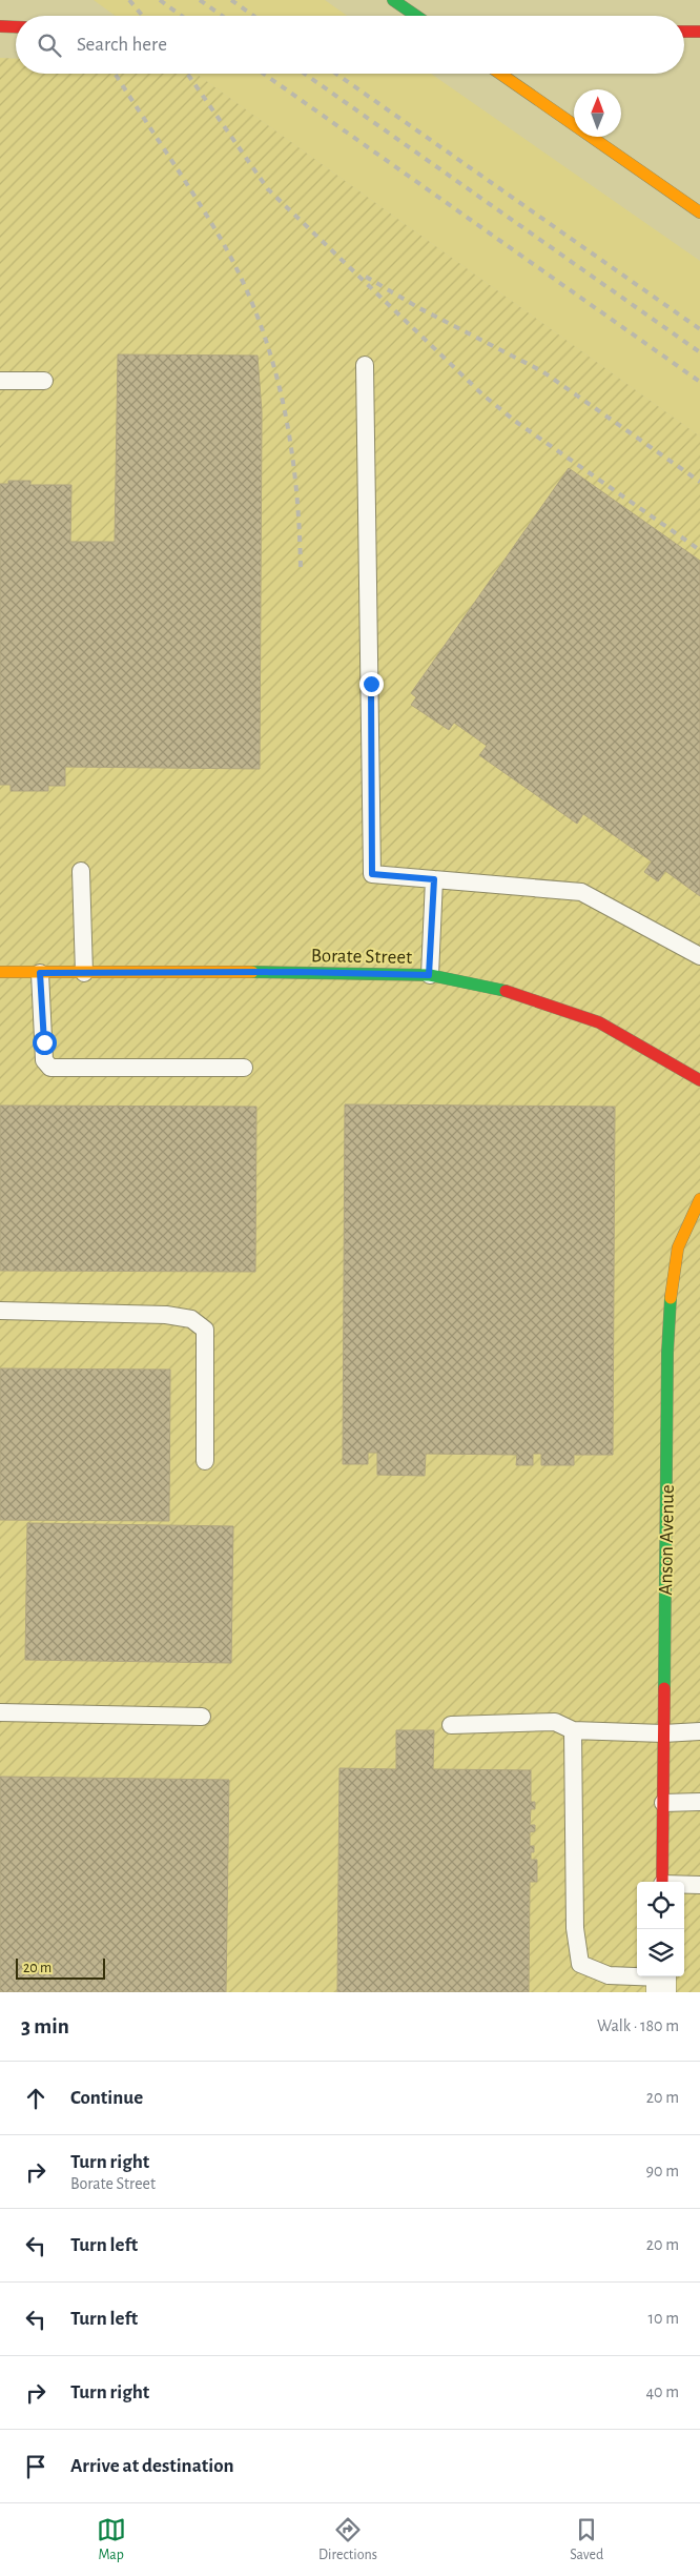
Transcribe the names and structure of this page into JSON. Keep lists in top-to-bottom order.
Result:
{
  "streets": {
    "street": ["Borate Street", "Anson Avenue"]
  },
  "scale_bar": "20 m",
  "north": "top",
  "page": {
    "search": "Search here",
    "scale": "20 m",
    "heading": ["3 min", "Walk · 180 m"],
    "list": [
      ["Continue", "20 m"],
      ["Turn right", "Borate Street", "90 m"],
      ["Turn left", "20 m"],
      ["Turn left", "10 m"],
      ["Turn right", "40 m"],
      "Arrive at destination"
    ],
    "nav": ["Map", "Directions", "Saved"]
  }
}
